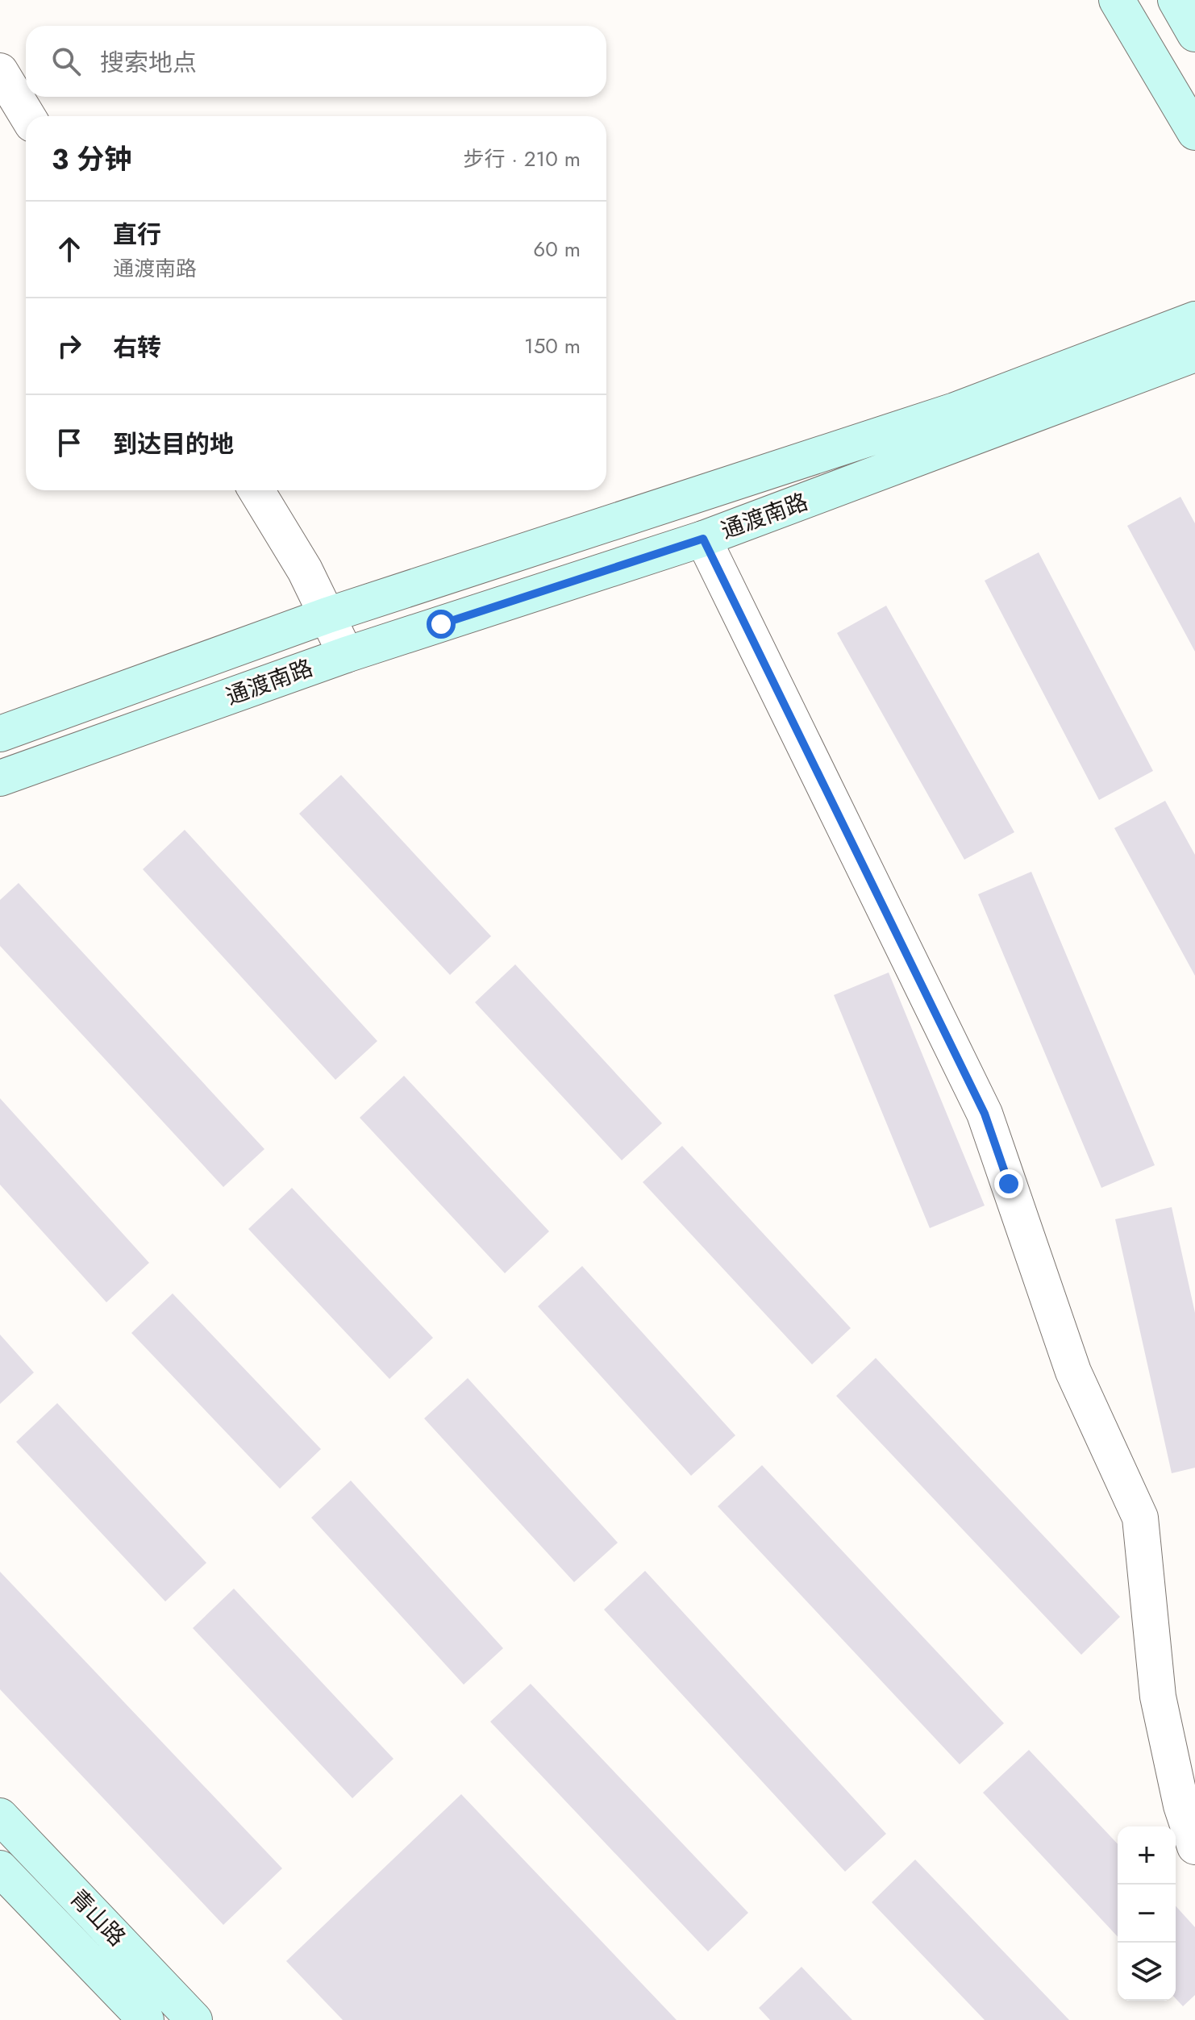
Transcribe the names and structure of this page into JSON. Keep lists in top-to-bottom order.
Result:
{
  "streets": {
    "main road": ["通渡南路", "青山路"]
  },
  "page": {
    "search": "搜索地点",
    "heading": ["3 分钟", "步行 · 210 m"],
    "list": [
      ["直行", "通渡南路", "60 m"],
      ["右转", "150 m"],
      "到达目的地"
    ],
    "map_buttons": ["+", "−"]
  }
}
